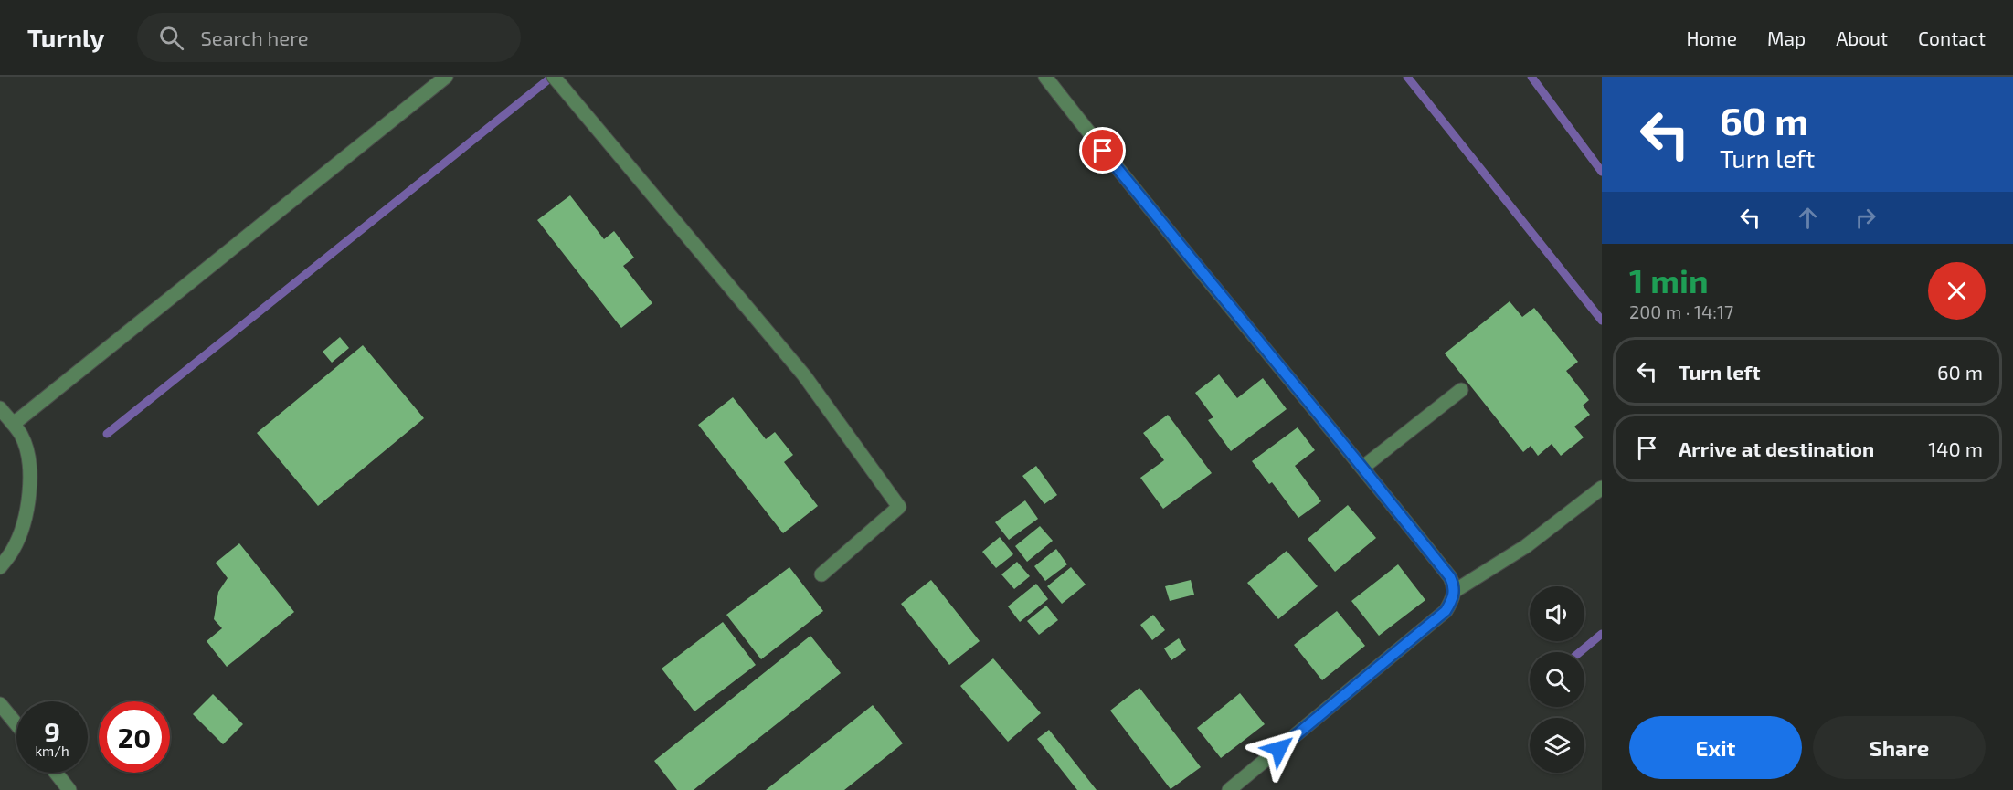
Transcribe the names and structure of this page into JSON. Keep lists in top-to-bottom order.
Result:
{
  "page": {
    "header": "Turnly",
    "search": "Search here",
    "nav": [
      "Home",
      "Map",
      "About",
      "Contact"
    ],
    "turn": ["60 m", "Turn left"],
    "heading": ["1 min", "200 m · 14:17"],
    "list": [
      {
        "name": "Turn left",
        "value": "60 m"
      },
      {
        "name": "Arrive at destination",
        "value": "140 m"
      }
    ],
    "speed": "9 km/h",
    "limit": "20",
    "buttons": ["Exit", "Share"]
  }
}
